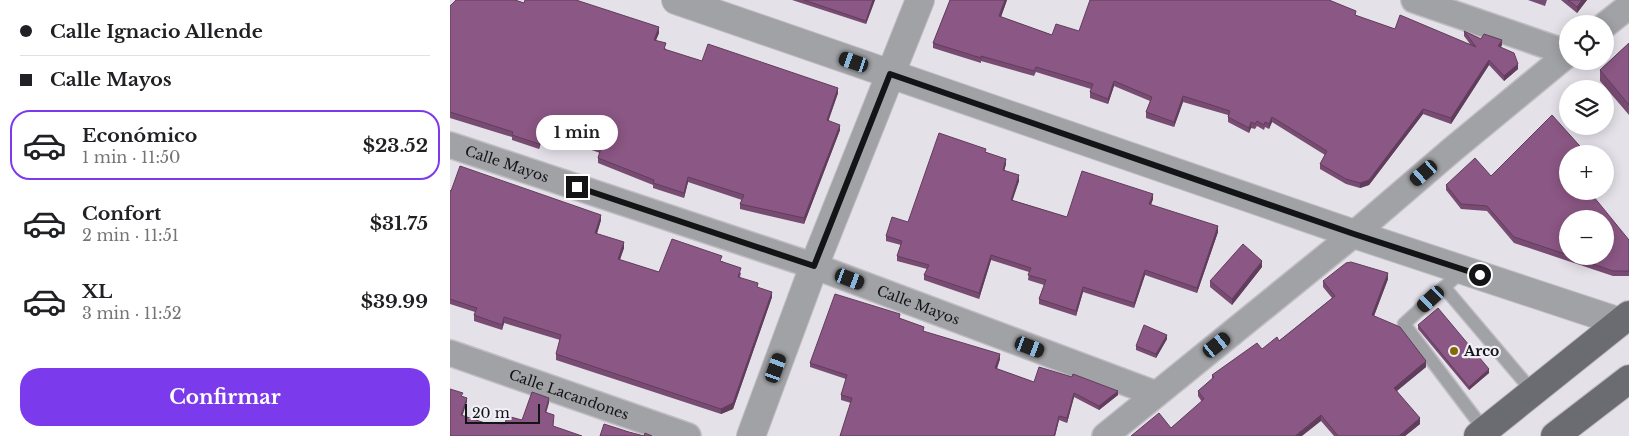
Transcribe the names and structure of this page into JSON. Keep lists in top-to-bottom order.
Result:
{
  "streets": {
    "street": ["Calle Mayos", "Calle Lacandones"]
  },
  "places": ["Arco"],
  "scale_bar": "20 m",
  "page": {
    "banner": ["Calle Ignacio Allende", "Calle Mayos"],
    "map_buttons": ["+", "−"],
    "list": [
      {
        "name": "Económico",
        "note": "1 min · 11:50",
        "value": "$23.52"
      },
      {
        "name": "Confort",
        "note": "2 min · 11:51",
        "value": "$31.75"
      },
      {
        "name": "XL",
        "note": "3 min · 11:52",
        "value": "$39.99"
      }
    ],
    "bubble": "1 min",
    "buttons": "Confirmar",
    "scale": "20 m"
  }
}
